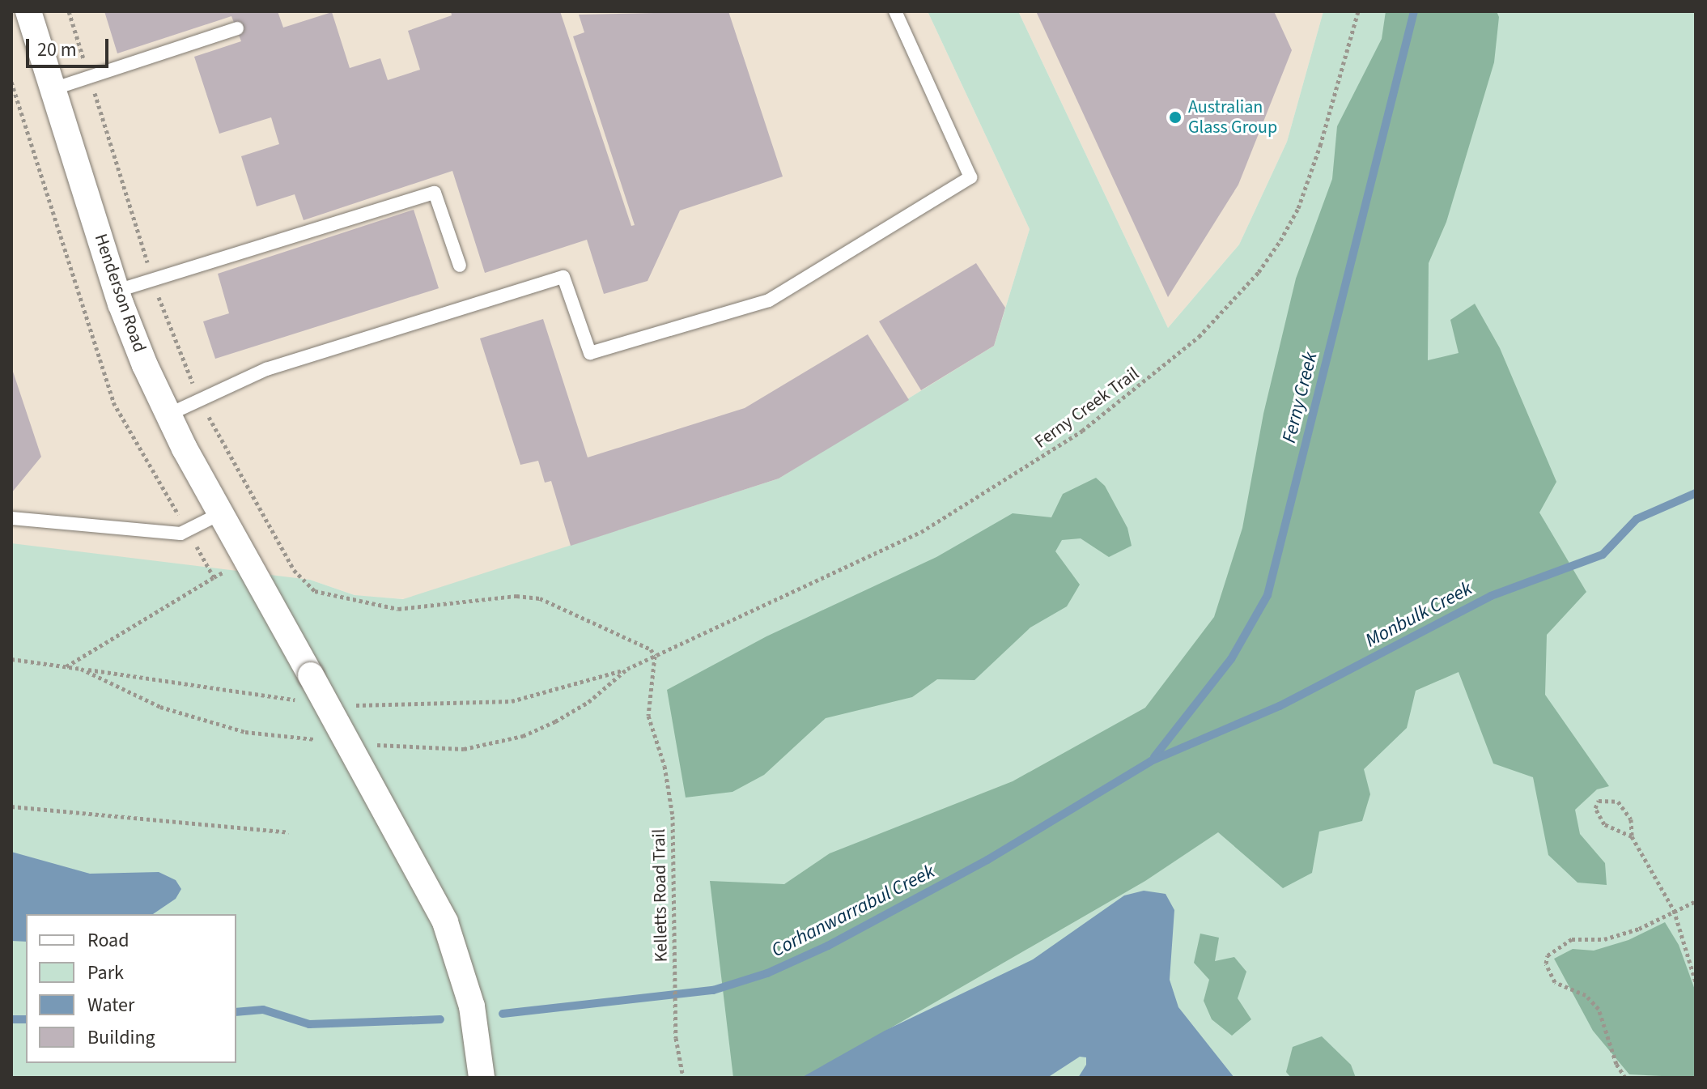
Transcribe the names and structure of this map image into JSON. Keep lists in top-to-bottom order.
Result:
{
  "streets": {
    "street": ["Henderson Road"],
    "path": ["Ferny Creek Trail", "Kelletts Road Trail"]
  },
  "crossings": [
    ["Ferny Creek Trail", "Kelletts Road Trail"]
  ],
  "water": ["Ferny Creek", "Monbulk Creek", "Corhanwarrabul Creek"],
  "places": ["Australian Glass Group"],
  "legend": [
    "Road",
    "Park",
    "Water",
    "Building"
  ],
  "scale_bar": "20 m"
}
